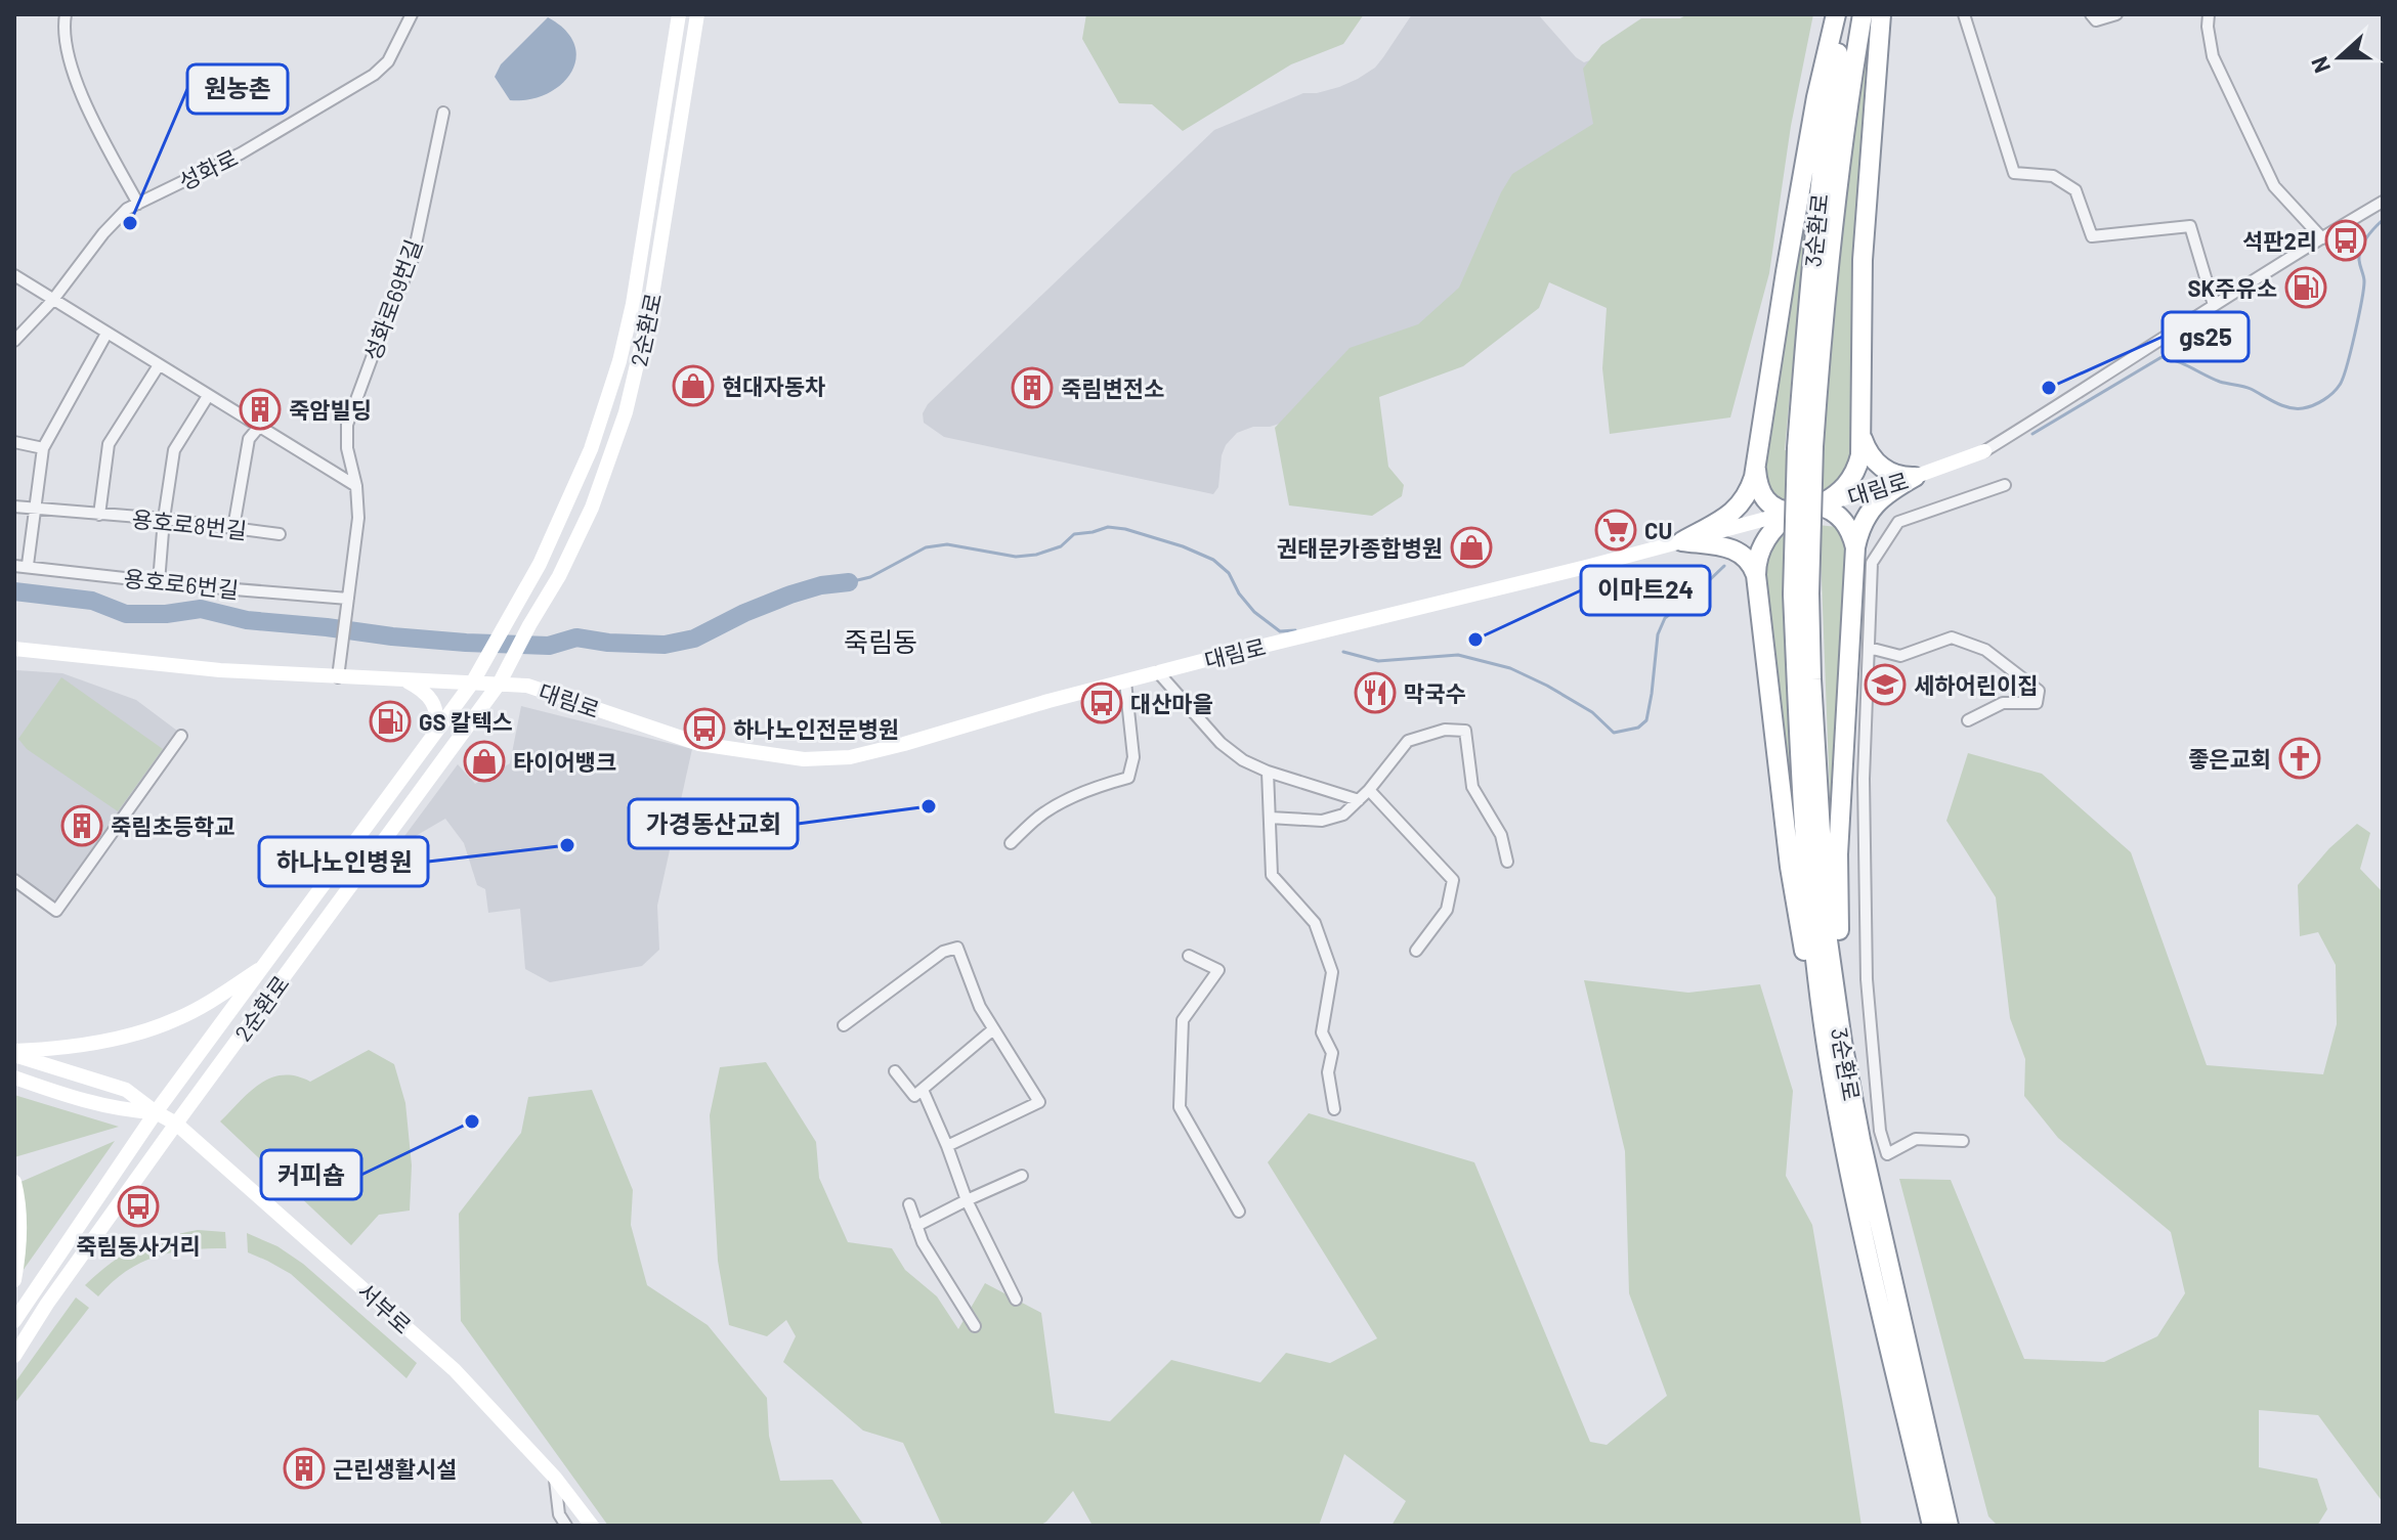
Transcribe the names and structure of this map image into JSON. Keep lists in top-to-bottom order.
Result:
{
  "streets": {
    "highway": ["3순환로"],
    "street": [
      "성화로",
      "성화로69번길",
      "2순환로",
      "대림로",
      "용호로8번길",
      "용호로6번길",
      "서부로"
    ]
  },
  "crossings": [
    ["성화로69번길", "대림로"],
    ["성화로69번길", "용호로6번길"],
    ["2순환로", "대림로"],
    ["2순환로", "서부로"]
  ],
  "districts": ["죽림동"],
  "places": {
    "other": [
      "원농촌",
      "gs25",
      "이마트24",
      "가경동산교회",
      "하나노인병원",
      "커피숍"
    ],
    "bus stop": [
      "석판2리",
      "대산마을",
      "하나노인전문병원",
      "죽림동사거리"
    ],
    "fuel station": ["SK주유소", "GS 칼텍스"],
    "shop": ["현대자동차", "권태문카종합병원", "타이어뱅크"],
    "building": [
      "죽림변전소",
      "죽암빌딩",
      "죽림초등학교",
      "근린생활시설"
    ],
    "supermarket": ["CU"],
    "school or university": ["세하어린이집"],
    "restaurant": ["막국수"],
    "church": ["좋은교회"]
  },
  "north": "left"
}
